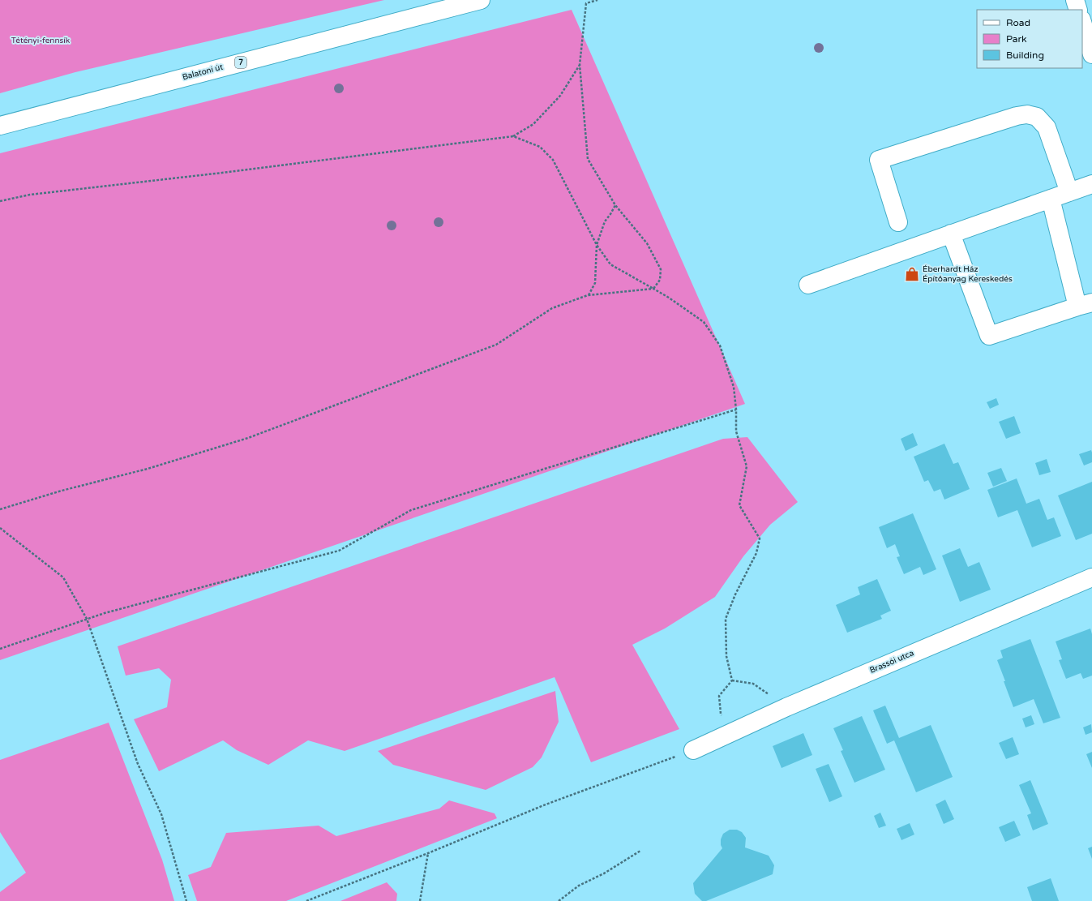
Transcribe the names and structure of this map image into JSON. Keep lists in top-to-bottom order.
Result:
{
  "streets": {
    "main road": ["7", "Balatoni út", "Brassói utca"]
  },
  "parks": ["Tétényi-fennsík"],
  "places": {
    "shop": ["Éberhardt Ház Építőanyag Kereskedés"]
  },
  "legend": ["Road", "Park", "Building"]
}
